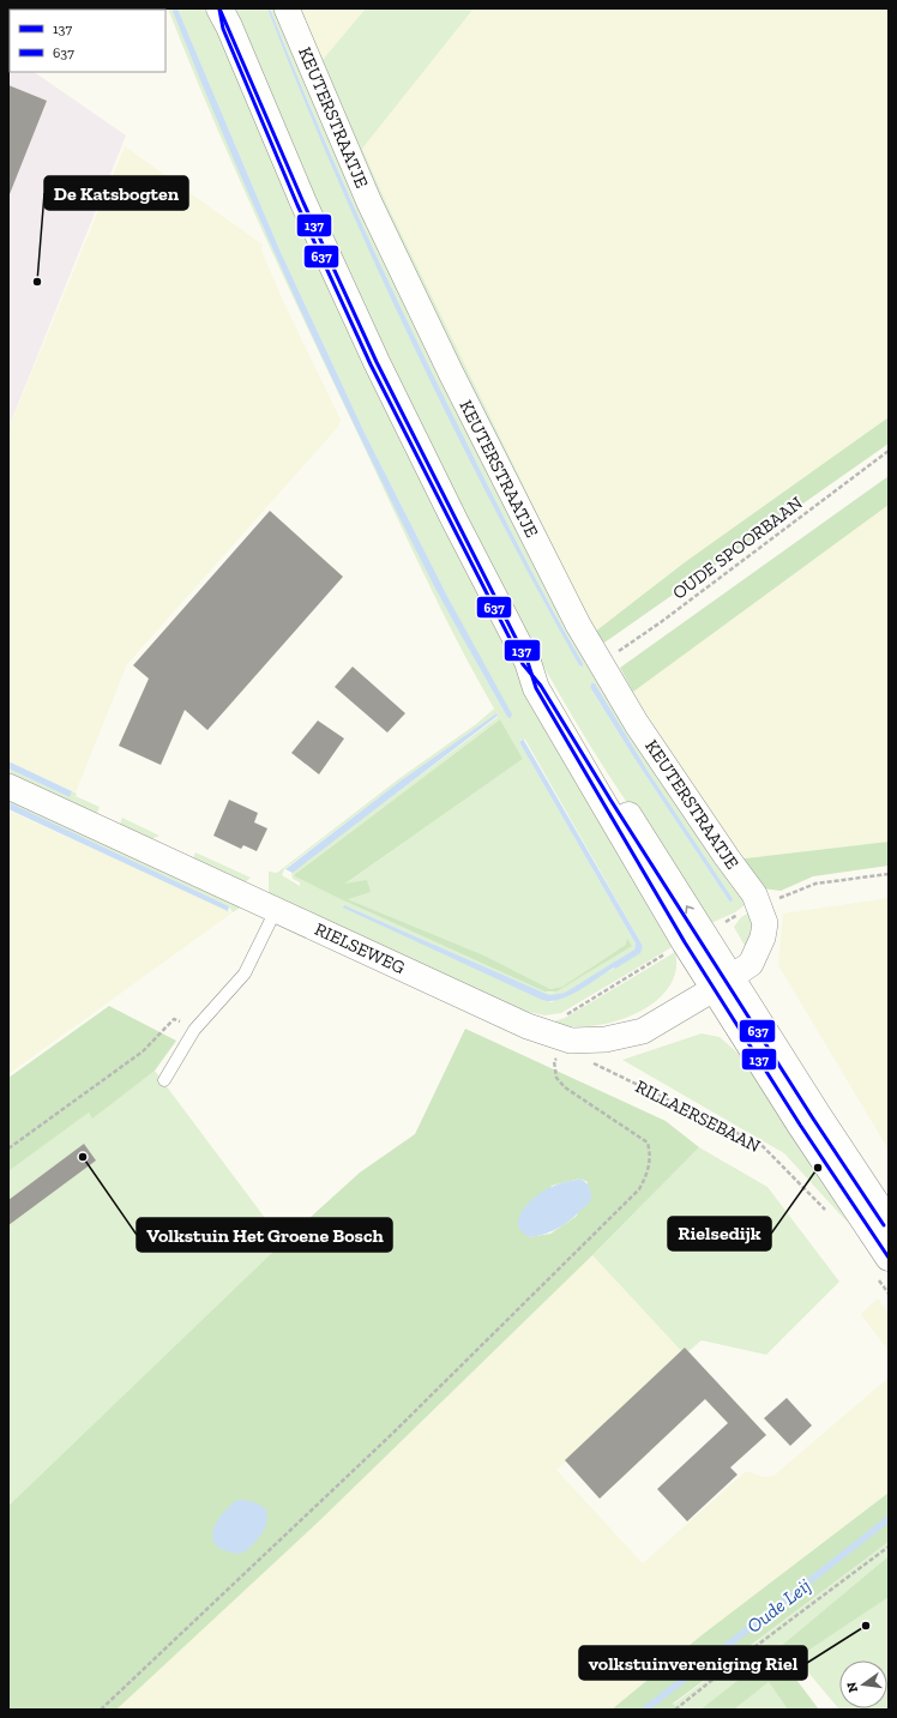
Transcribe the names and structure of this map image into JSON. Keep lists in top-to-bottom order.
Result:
{
  "streets": {
    "street": ["KEUTERSTRAATJE", "RIELSEWEG"],
    "path": ["OUDE SPOORBAAN", "RILLAERSEBAAN"]
  },
  "crossings": [
    ["KEUTERSTRAATJE", "OUDE SPOORBAAN"],
    ["KEUTERSTRAATJE", "RIELSEWEG"],
    ["RIELSEWEG", "RILLAERSEBAAN"]
  ],
  "water": ["Oude Leij"],
  "places": [
    "De Katsbogten",
    "Volkstuin Het Groene Bosch",
    "Rielsedijk",
    "volkstuinvereniging Riel"
  ],
  "lines": ["transit line 137", "transit line 637"],
  "legend": ["137", "637"],
  "north": "left"
}
